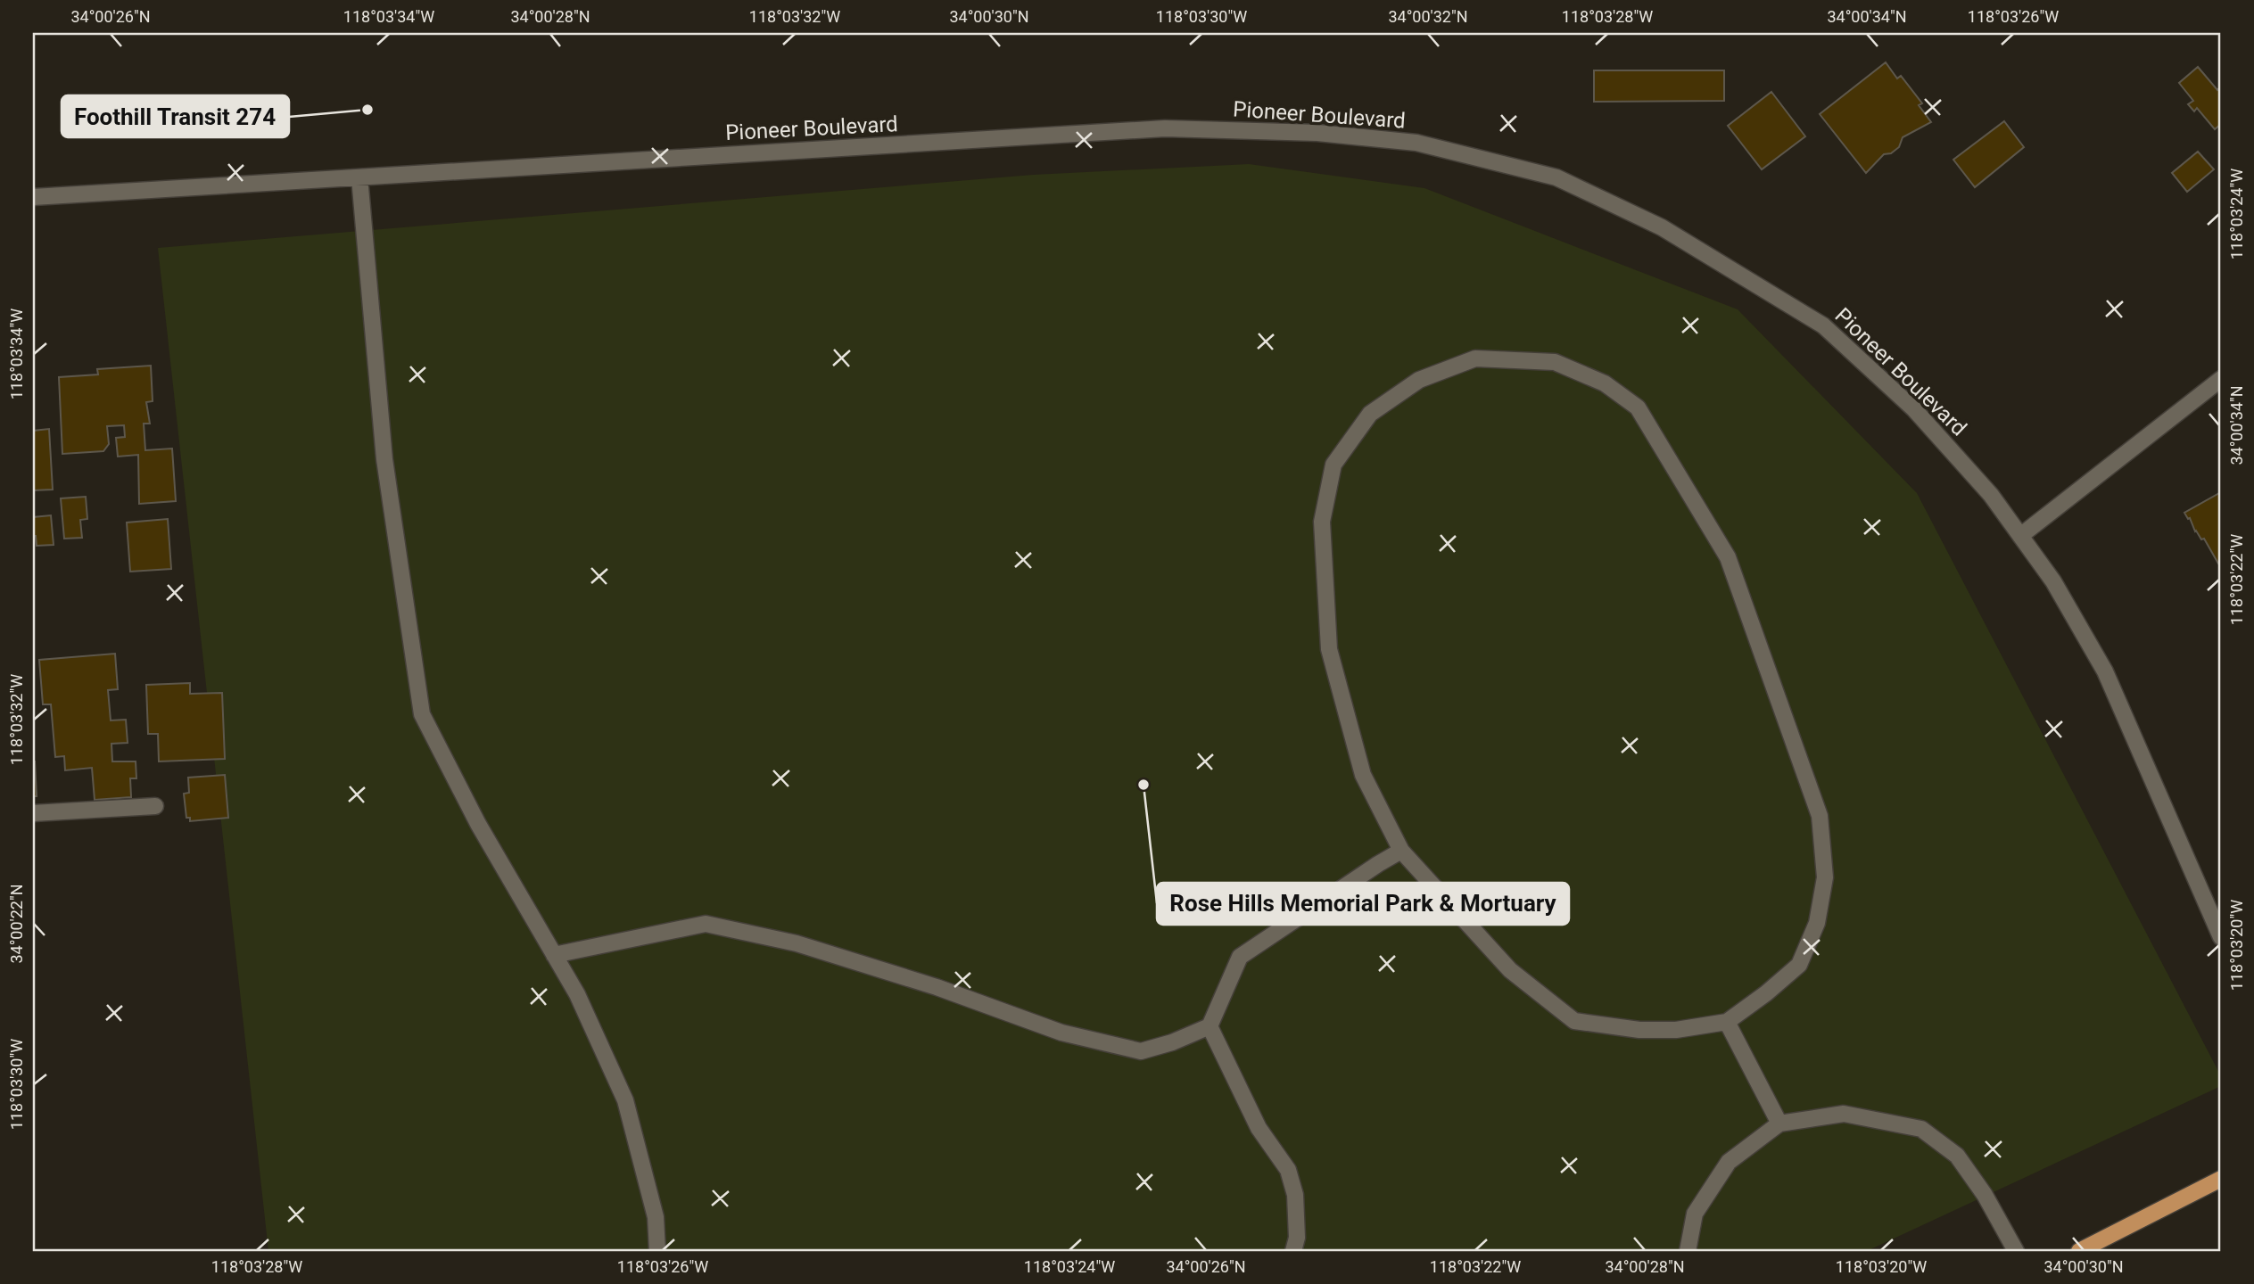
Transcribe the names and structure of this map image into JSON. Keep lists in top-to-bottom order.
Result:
{
  "streets": {
    "street": ["Pioneer Boulevard"]
  },
  "places": ["Foothill Transit 274", "Rose Hills Memorial Park & Mortuary"],
  "coordinates": [
    "34°00'26\"N",
    "118°03'34\"W",
    "34°00'28\"N",
    "118°03'32\"W",
    "34°00'30\"N",
    "118°03'30\"W",
    "34°00'32\"N",
    "118°03'28\"W",
    "34°00'34\"N",
    "118°03'26\"W",
    "118°03'24\"W",
    "118°03'22\"W",
    "34°00'22\"N",
    "118°03'20\"W"
  ]
}
